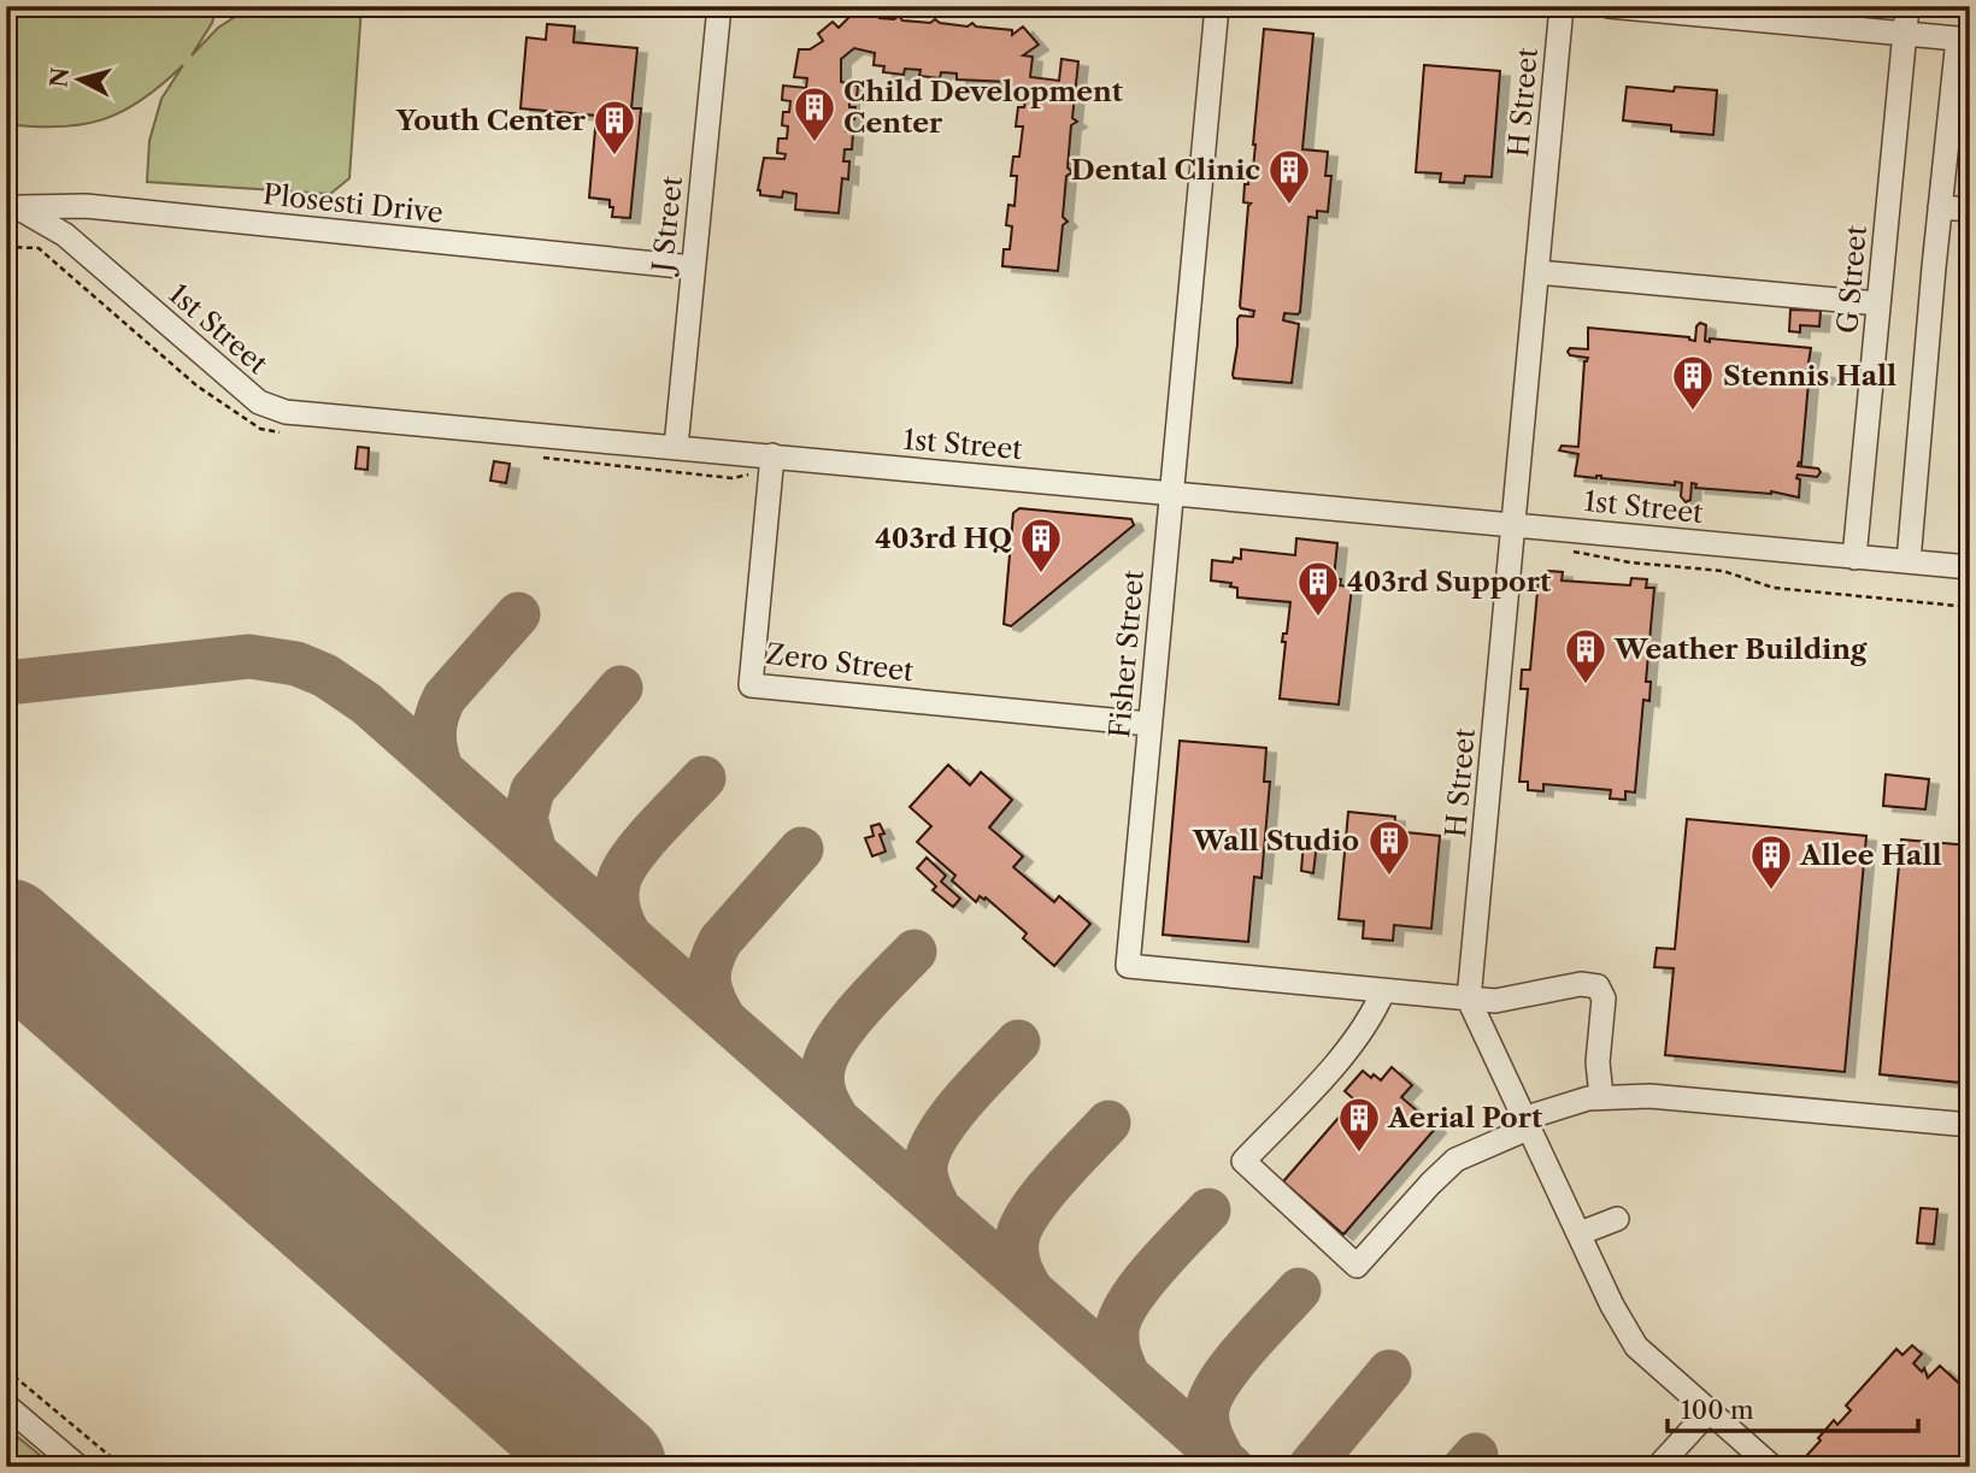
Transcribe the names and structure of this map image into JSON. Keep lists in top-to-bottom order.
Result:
{
  "streets": {
    "street": [
      "H Street",
      "Plosesti Drive",
      "J Street",
      "G Street",
      "1st Street",
      "Fisher Street",
      "Zero Street"
    ]
  },
  "crossings": [
    ["H Street", "1st Street"],
    ["H Street", "Fisher Street"],
    ["Plosesti Drive", "J Street"],
    ["Plosesti Drive", "1st Street"],
    ["J Street", "1st Street"],
    ["G Street", "1st Street"],
    ["1st Street", "Fisher Street"],
    ["1st Street", "Zero Street"],
    ["Fisher Street", "Zero Street"]
  ],
  "places": {
    "building": [
      "Child Development Center",
      "Youth Center",
      "Dental Clinic",
      "Stennis Hall",
      "403rd HQ",
      "403rd Support",
      "Weather Building",
      "Wall Studio",
      "Allee Hall",
      "Aerial Port"
    ]
  },
  "scale_bar": "100 m",
  "north": "left"
}
